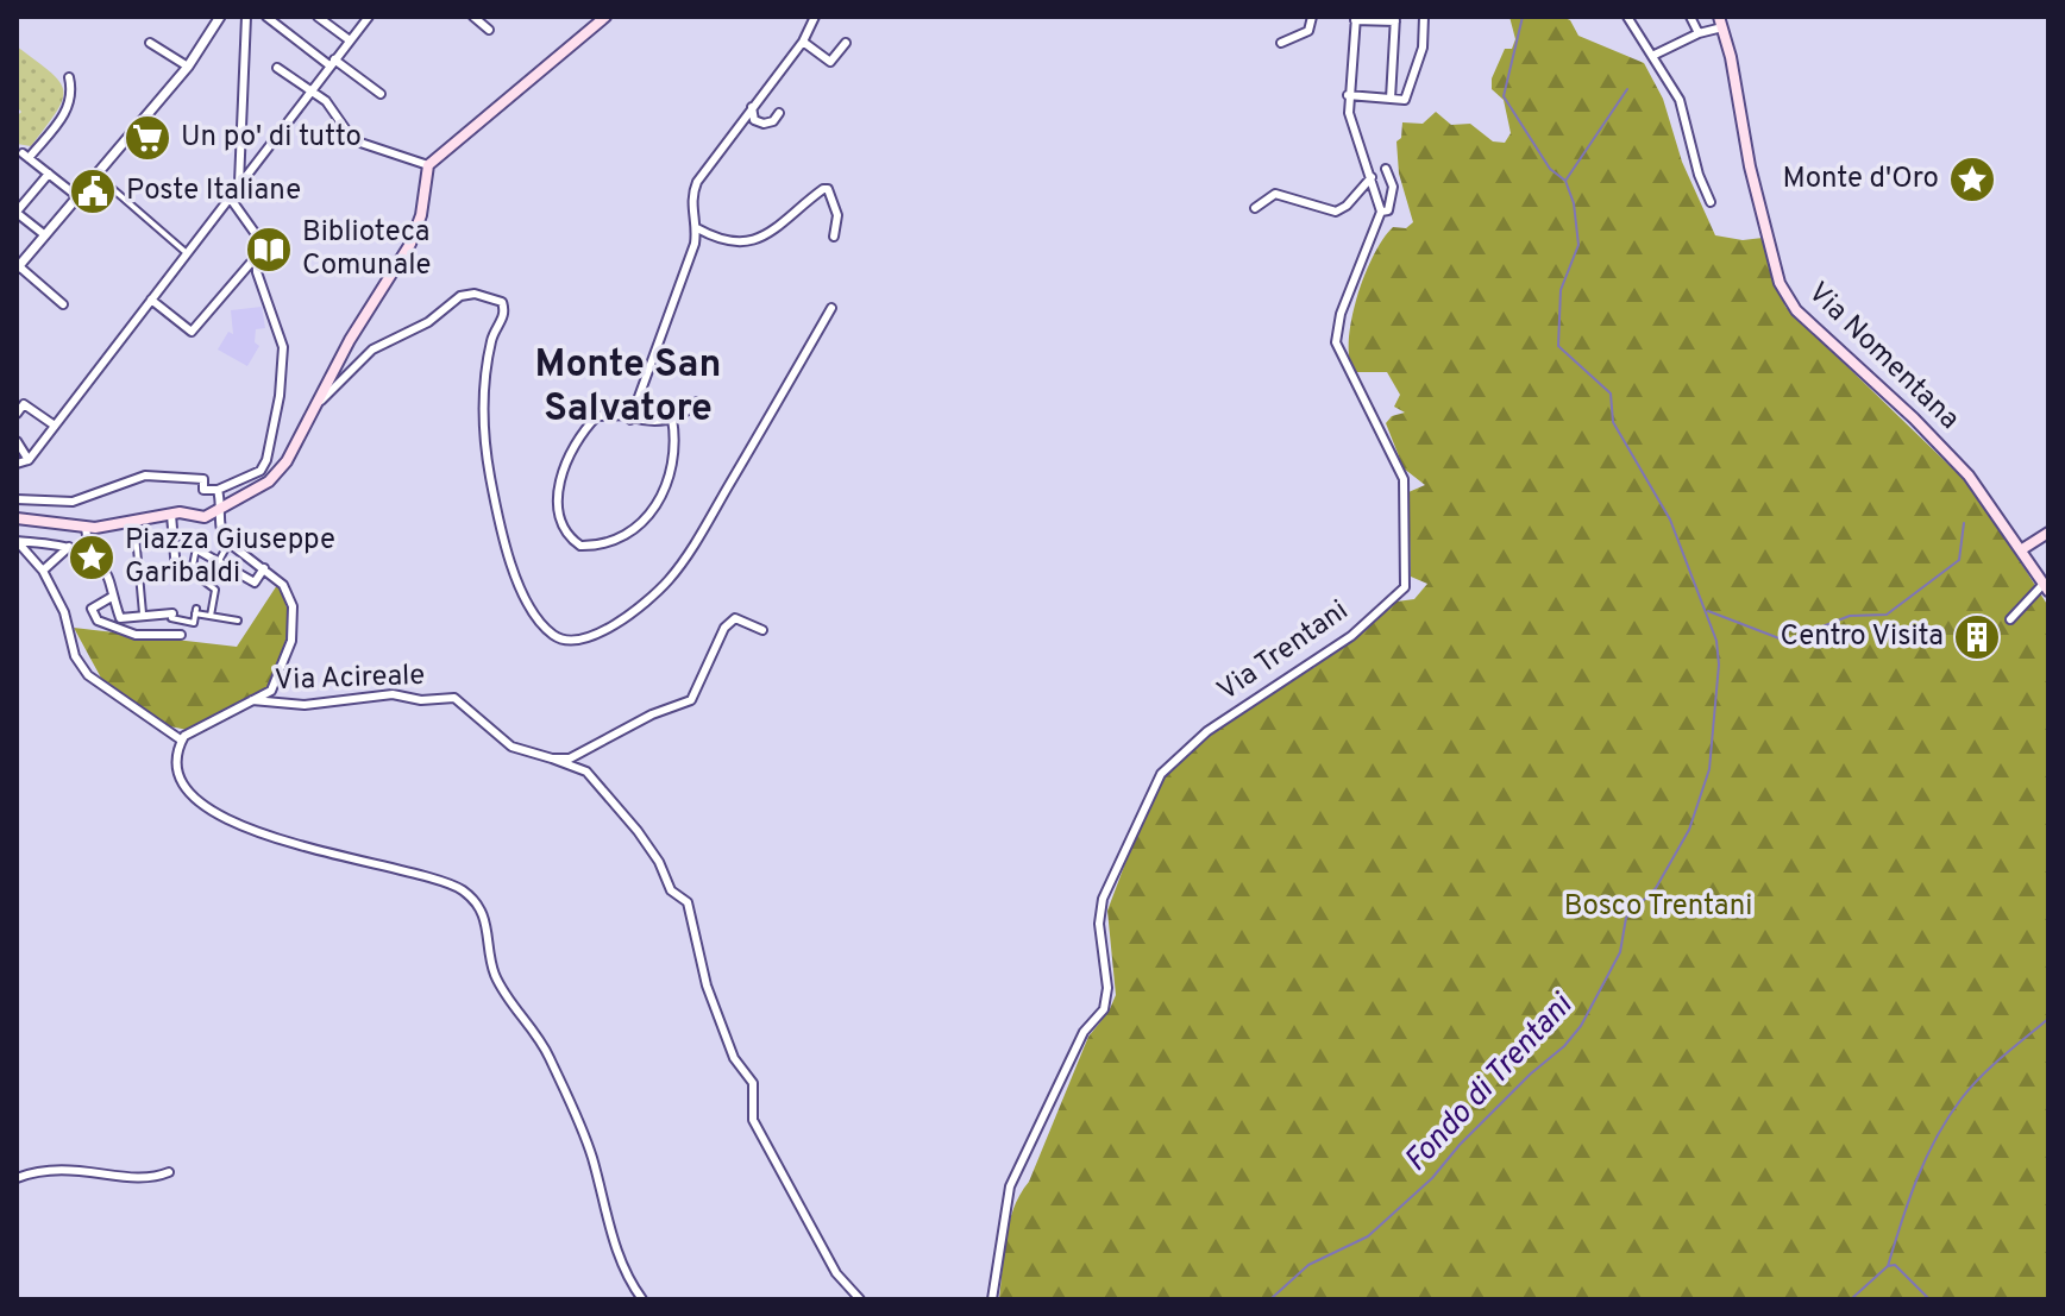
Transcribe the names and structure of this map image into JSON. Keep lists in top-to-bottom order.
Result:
{
  "streets": {
    "main road": ["Via Nomentana"],
    "street": ["Via Trentani", "Via Acireale"]
  },
  "districts": ["Monte San Salvatore"],
  "water": ["Fondo di Trentani"],
  "parks": ["Bosco Trentani"],
  "places": {
    "supermarket": ["Un po' di tutto"],
    "place": ["Monte d'Oro", "Piazza Giuseppe Garibaldi"],
    "public building": ["Poste Italiane"],
    "library": ["Biblioteca Comunale"],
    "building": ["Centro Visita"]
  }
}
